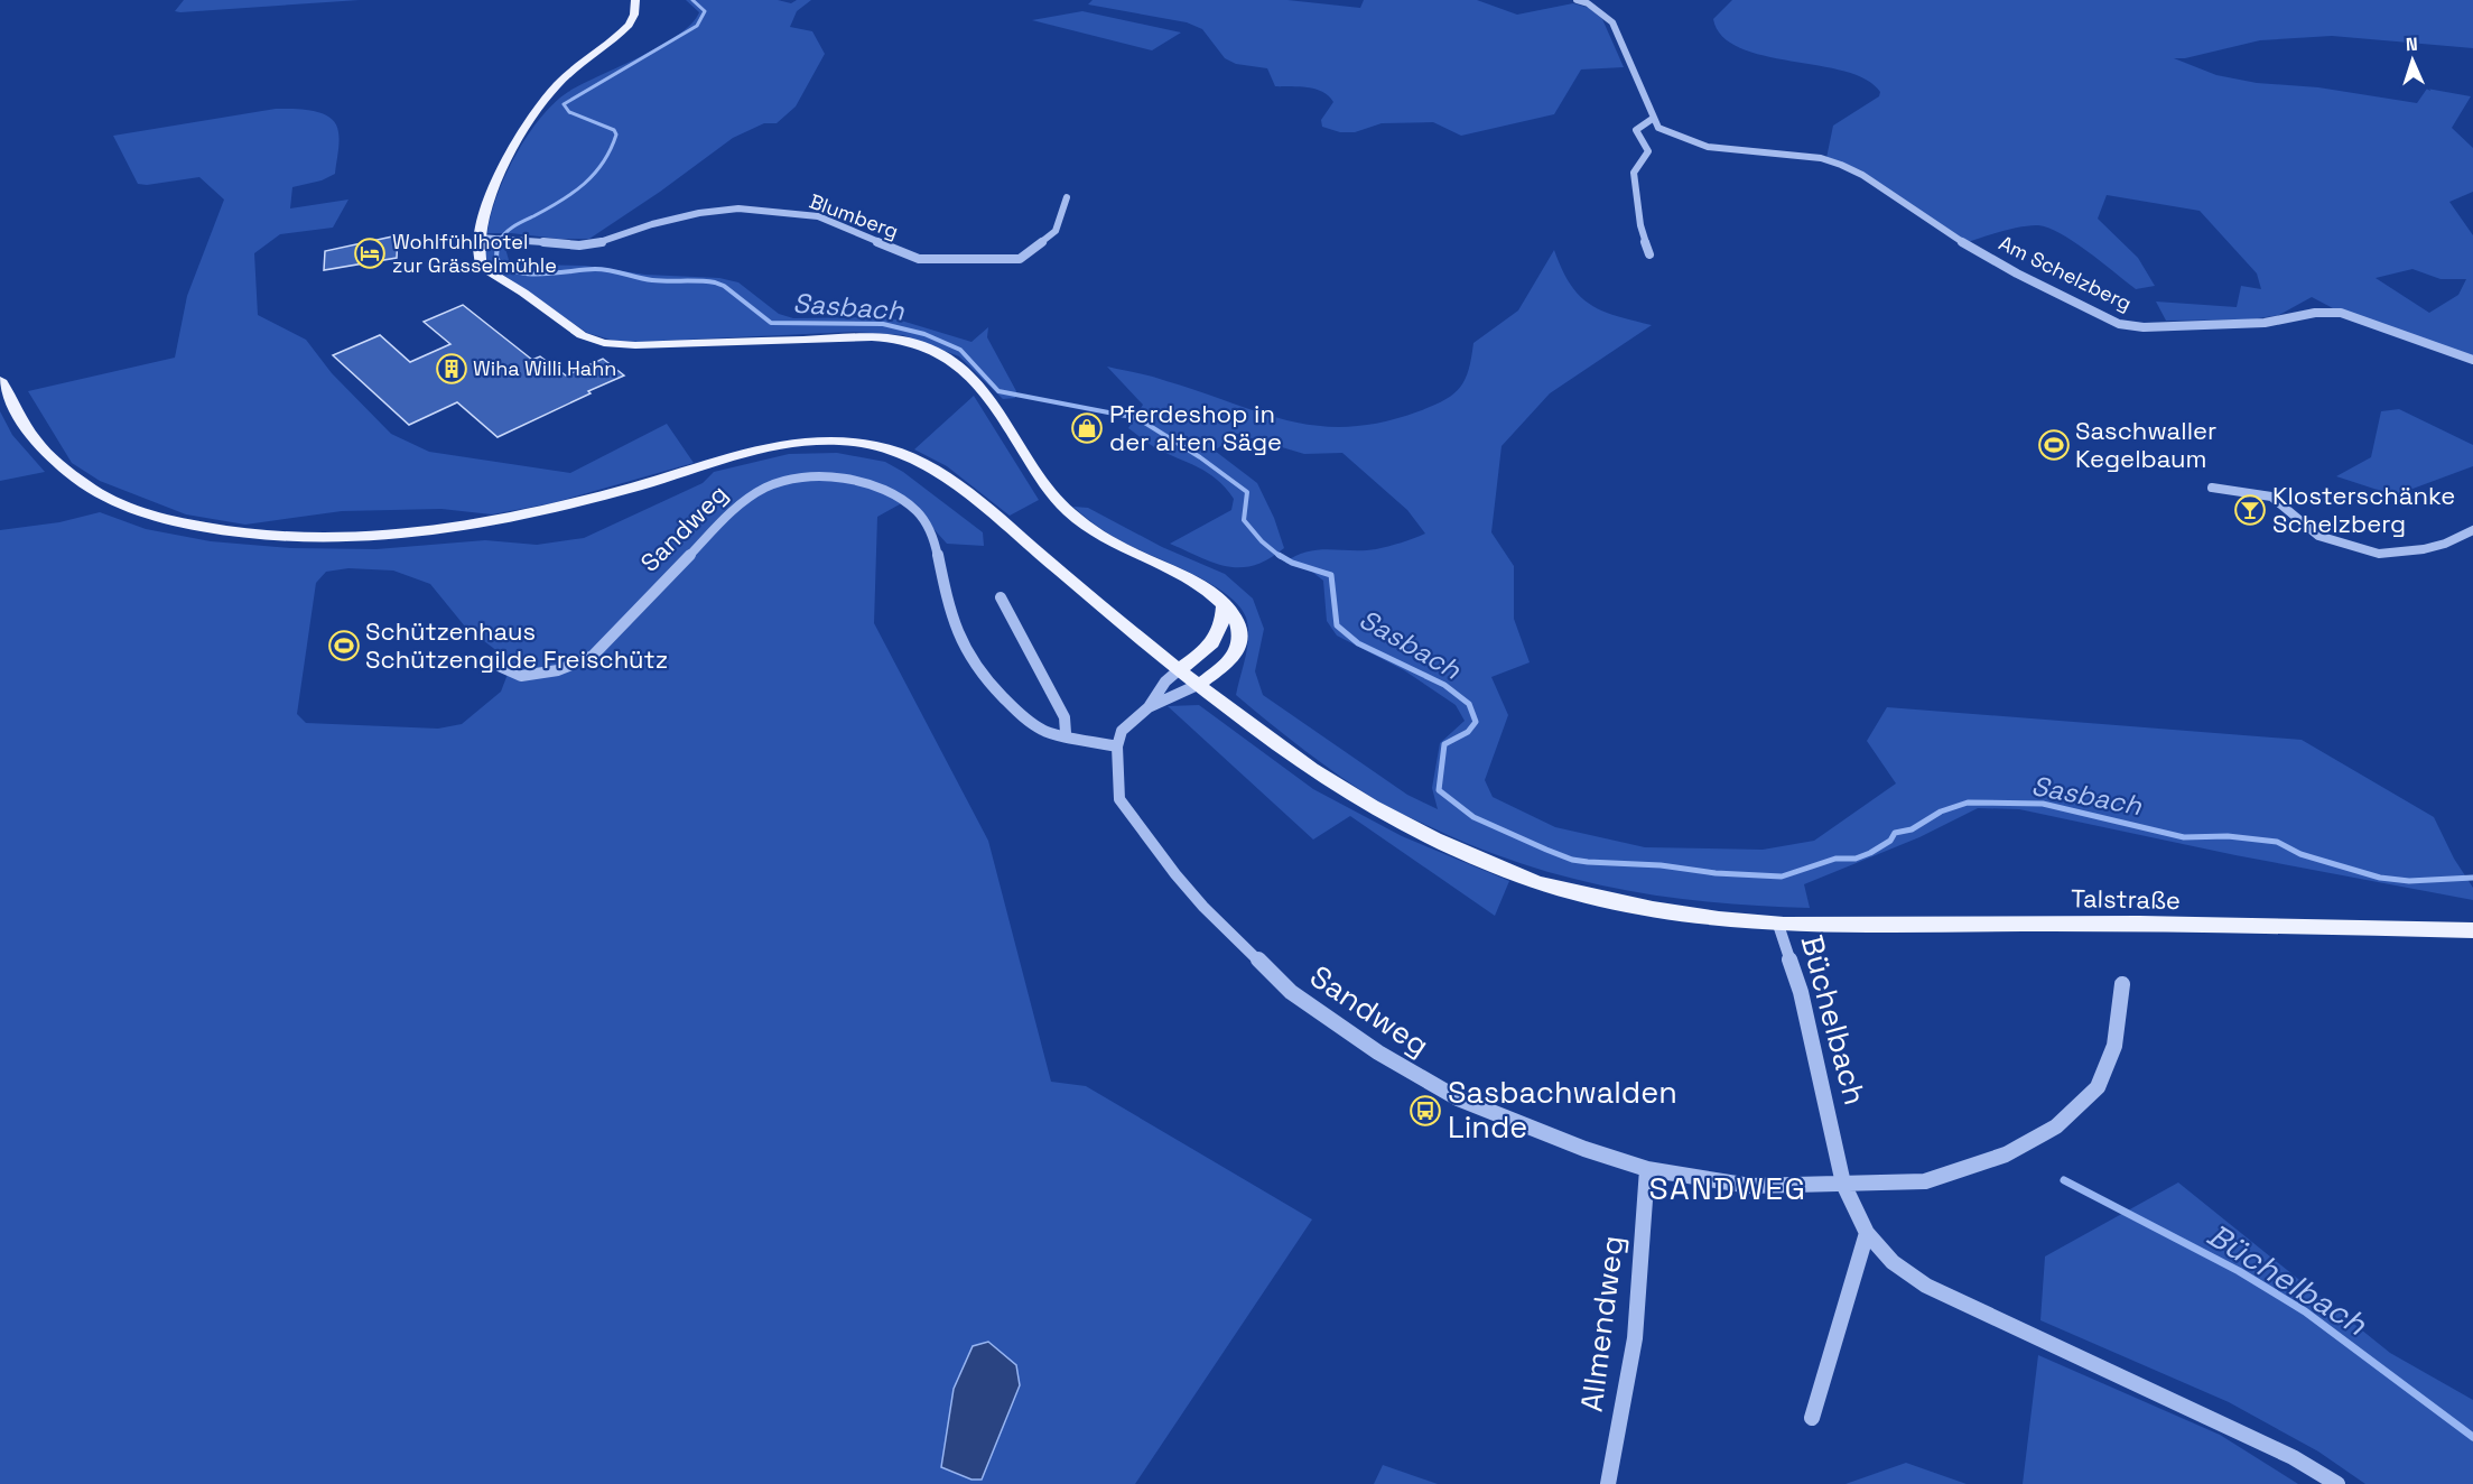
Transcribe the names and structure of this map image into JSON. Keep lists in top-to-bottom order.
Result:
{
  "streets": {
    "main road": ["Talstraße"],
    "street": [
      "Blumberg",
      "Am Schelzberg",
      "Sandweg",
      "Büchelbach",
      "Allmendweg"
    ]
  },
  "crossings": [
    ["Sandweg", "Büchelbach"],
    ["Sandweg", "Allmendweg"],
    ["Talstraße", "Büchelbach"]
  ],
  "districts": ["SANDWEG"],
  "water": ["Sasbach", "Büchelbach"],
  "places": {
    "hotel": ["Wohlfühlhotel zur Grässelmühle"],
    "building": ["Wiha Willi Hahn"],
    "shop": ["Pferdeshop in der alten Säge"],
    "sports": ["Saschwaller Kegelbaum", "Schützenhaus Schützengilde Freischütz"],
    "bar": ["Klosterschänke Schelzberg"],
    "bus stop": ["Sasbachwalden Linde"]
  },
  "north": "top"
}
